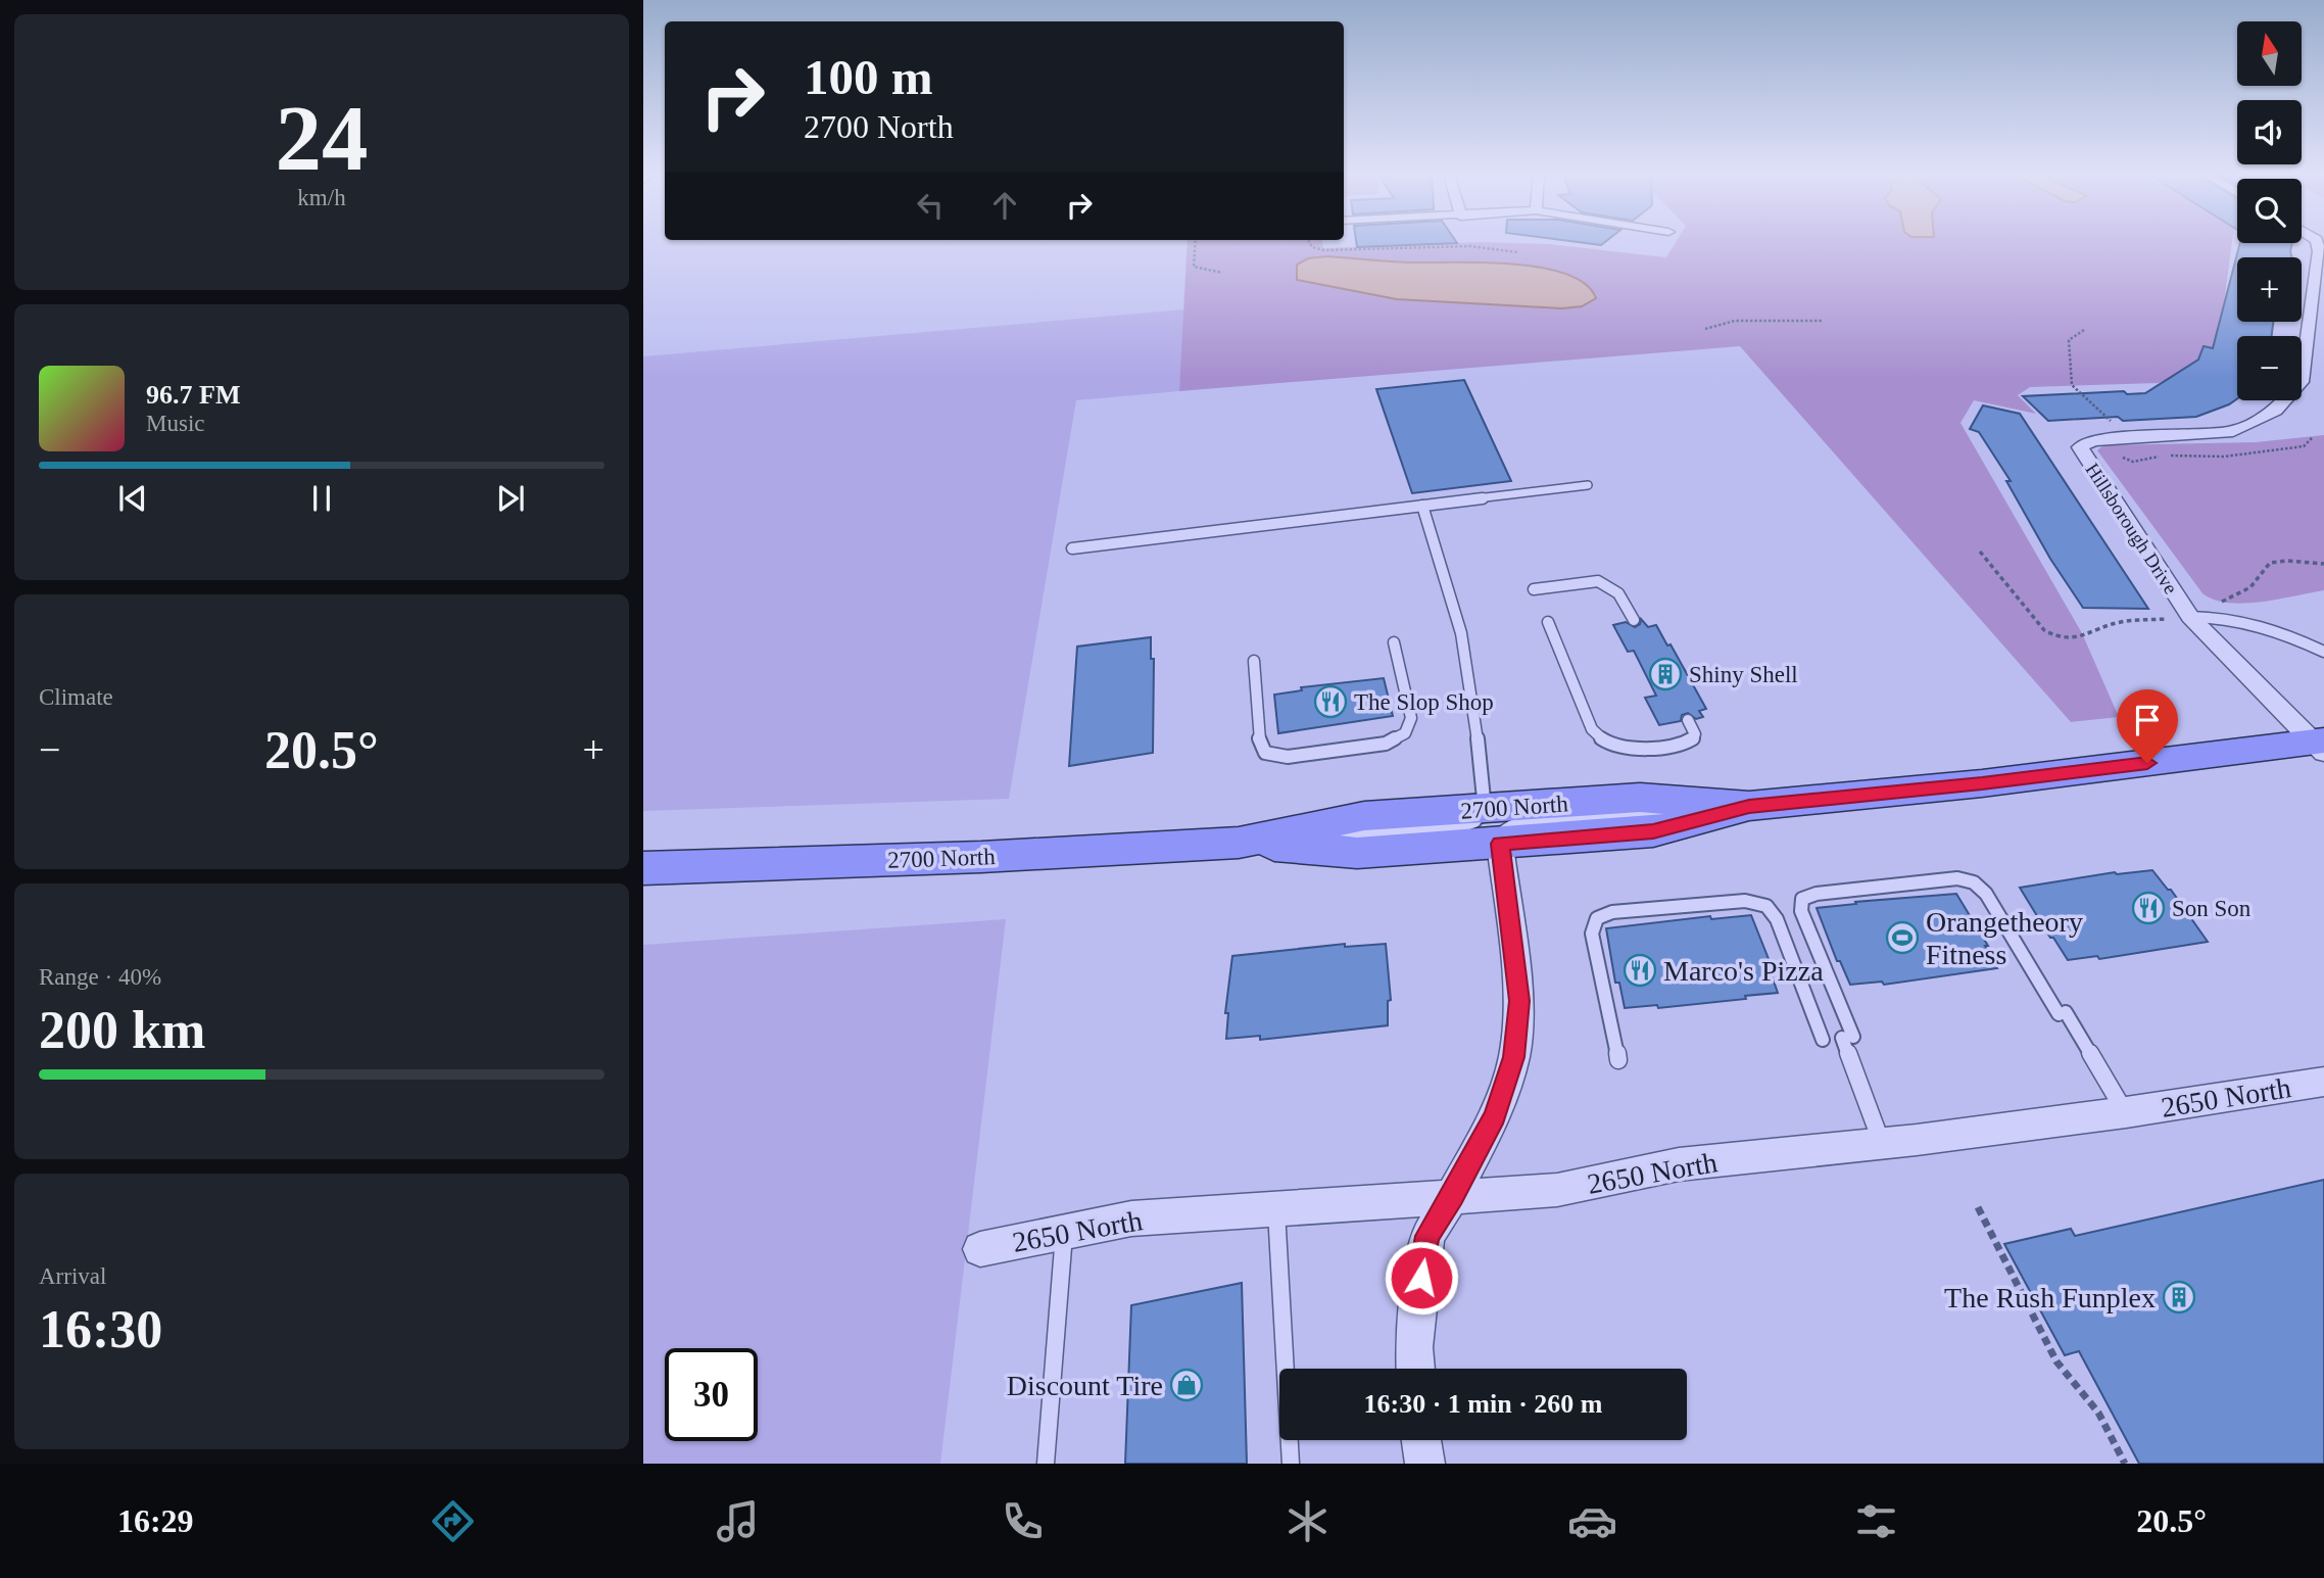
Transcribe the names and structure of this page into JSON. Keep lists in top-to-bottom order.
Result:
{
  "streets": {
    "main road": ["2700 North"],
    "street": ["Hillsborough Drive", "2650 North"]
  },
  "crossings": [
    ["Hillsborough Drive", "2700 North"]
  ],
  "places": {
    "building": ["Shiny Shell", "The Rush Funplex"],
    "restaurant": ["The Slop Shop", "Son Son", "Marco's Pizza"],
    "sports": ["Orangetheory Fitness"],
    "shop": ["Discount Tire"]
  },
  "north": "top",
  "page": {
    "tile": [
      ["24", "km/h"],
      "Climate",
      ["Range · 40%", "200 km"],
      ["Arrival", "16:30"]
    ],
    "map_buttons": ["+", "−"],
    "turn": ["100 m", "2700 North"],
    "song": ["96.7 FM", "Music"],
    "heat": ["−", "20.5°", "+"],
    "limit": "30",
    "trip": "16:30 · 1 min · 260 m",
    "tabs": ["16:29", "20.5°"]
  }
}
